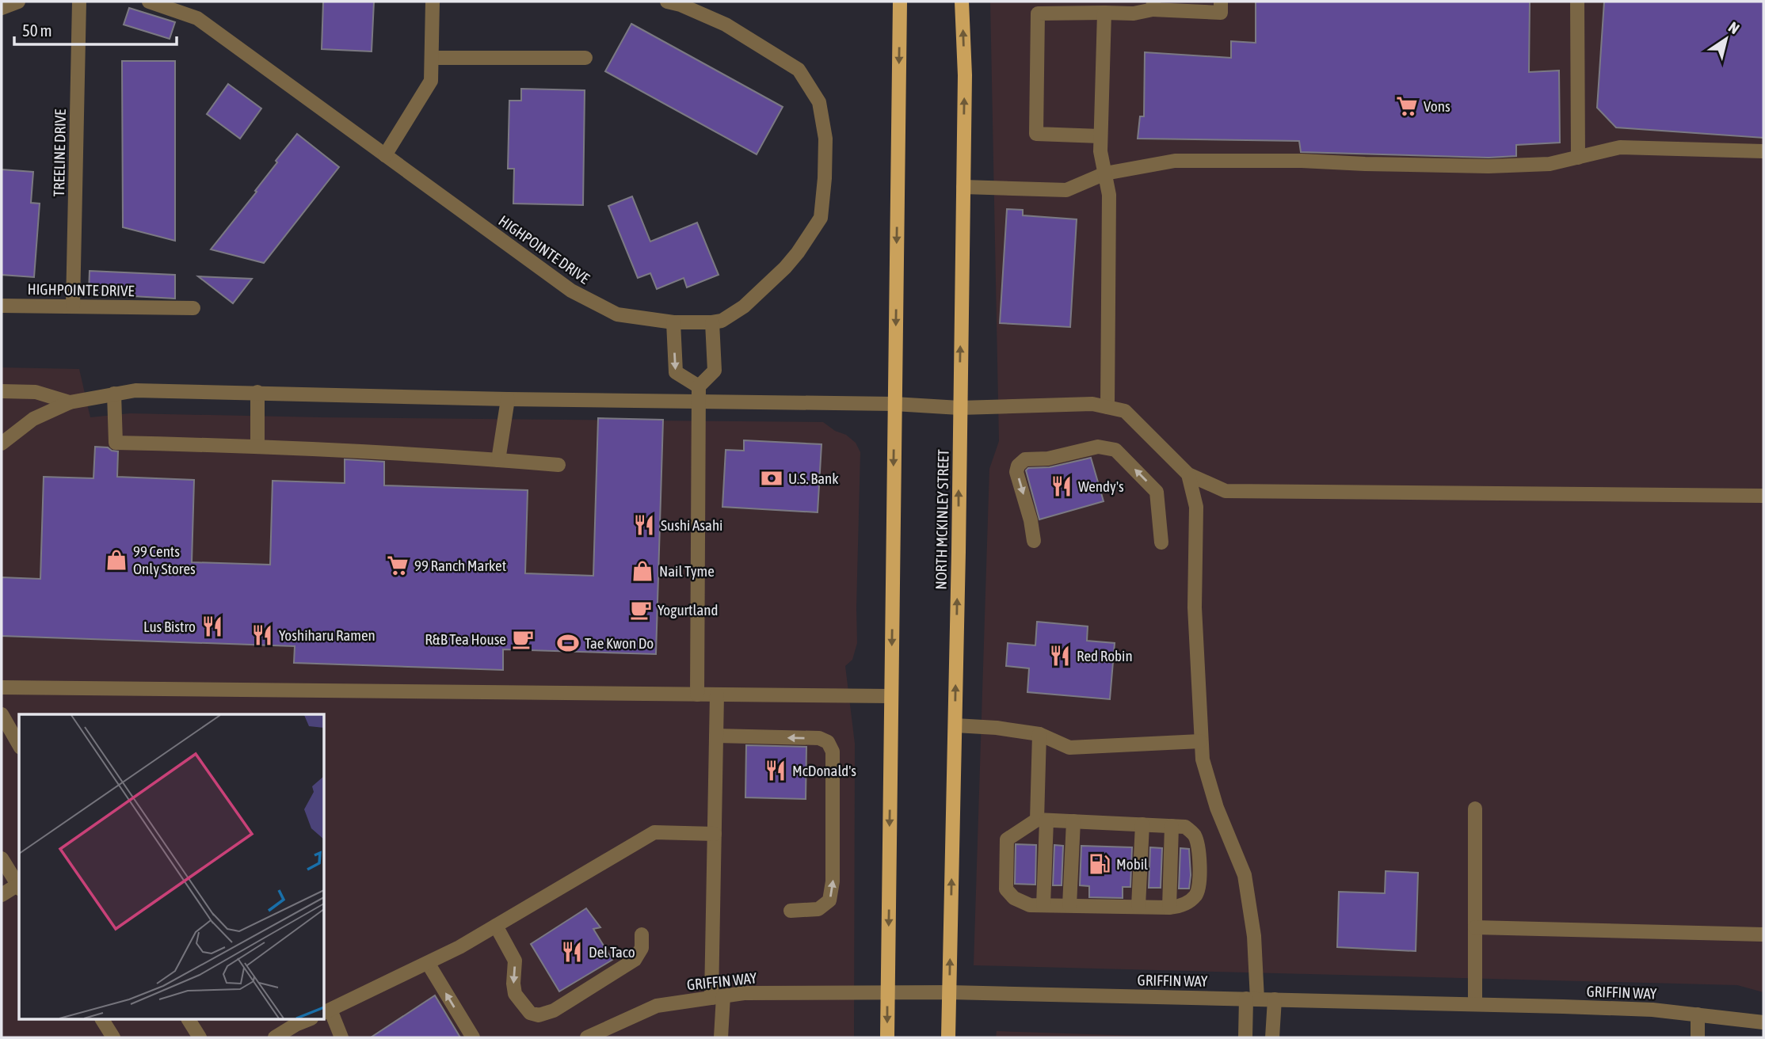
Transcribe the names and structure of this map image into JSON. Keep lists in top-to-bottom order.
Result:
{
  "streets": {
    "main road": ["NORTH MCKINLEY STREET"],
    "street": ["TREELINE DRIVE", "HIGHPOINTE DRIVE", "GRIFFIN WAY"]
  },
  "crossings": [
    ["TREELINE DRIVE", "HIGHPOINTE DRIVE"],
    ["NORTH MCKINLEY STREET", "GRIFFIN WAY"]
  ],
  "places": {
    "supermarket": ["Vons", "99 Ranch Market"],
    "bank": ["U.S. Bank"],
    "restaurant": [
      "Wendy's",
      "Sushi Asahi",
      "Lus Bistro",
      "Yoshiharu Ramen",
      "Red Robin",
      "McDonald's",
      "Del Taco"
    ],
    "shop": ["99 Cents Only Stores", "Nail Tyme"],
    "cafe": ["Yogurtland", "R&B Tea House"],
    "sports": ["Tae Kwon Do"],
    "fuel station": ["Mobil"]
  },
  "scale_bar": "50 m",
  "north": "top right"
}
